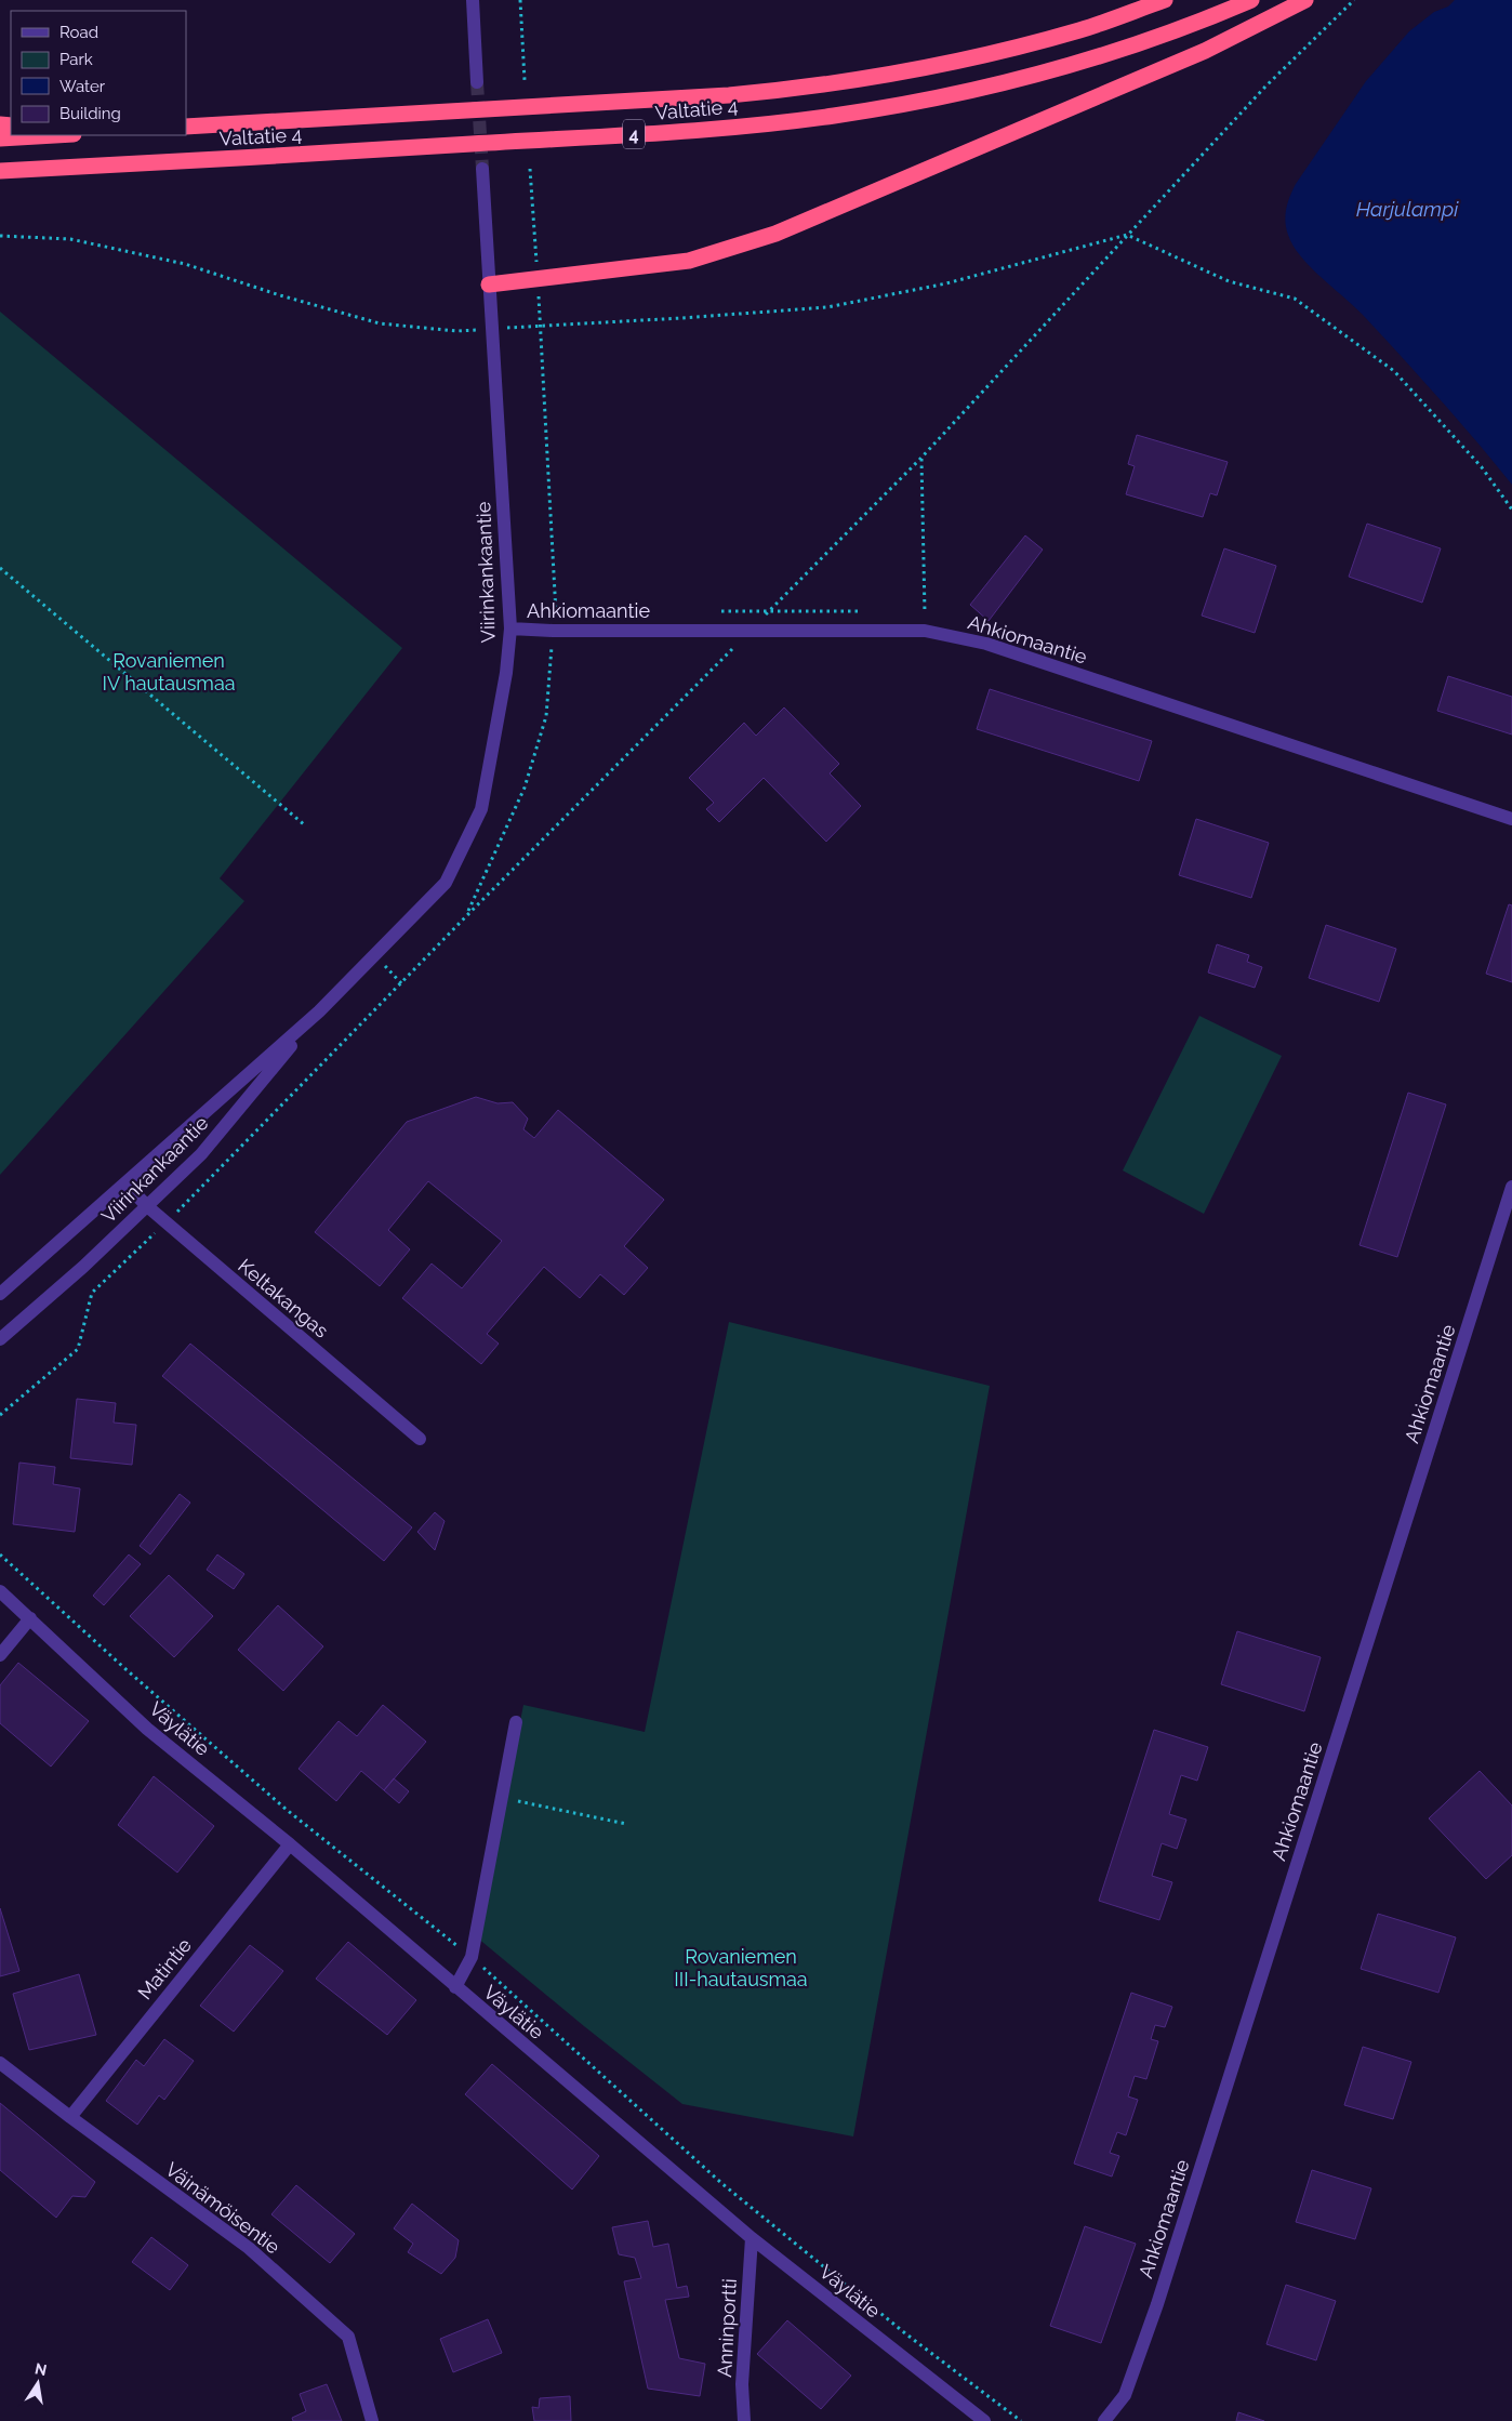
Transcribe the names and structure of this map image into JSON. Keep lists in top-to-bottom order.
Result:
{
  "streets": {
    "highway": ["Valtatie 4", "4"],
    "street": [
      "Viirinkankaantie",
      "Ahkiomaantie",
      "Keltakangas",
      "Väylätie",
      "Matintie",
      "Väinämöisentie",
      "Anninportti"
    ]
  },
  "crossings": [
    ["Viirinkankaantie", "Ahkiomaantie"],
    ["Viirinkankaantie", "Keltakangas"],
    ["Väylätie", "Matintie"],
    ["Väylätie", "Anninportti"],
    ["Matintie", "Väinämöisentie"]
  ],
  "water": ["Harjulampi"],
  "parks": ["Rovaniemen IV hautausmaa", "Rovaniemen III-hautausmaa"],
  "legend": [
    "Road",
    "Park",
    "Water",
    "Building"
  ],
  "north": "top"
}
